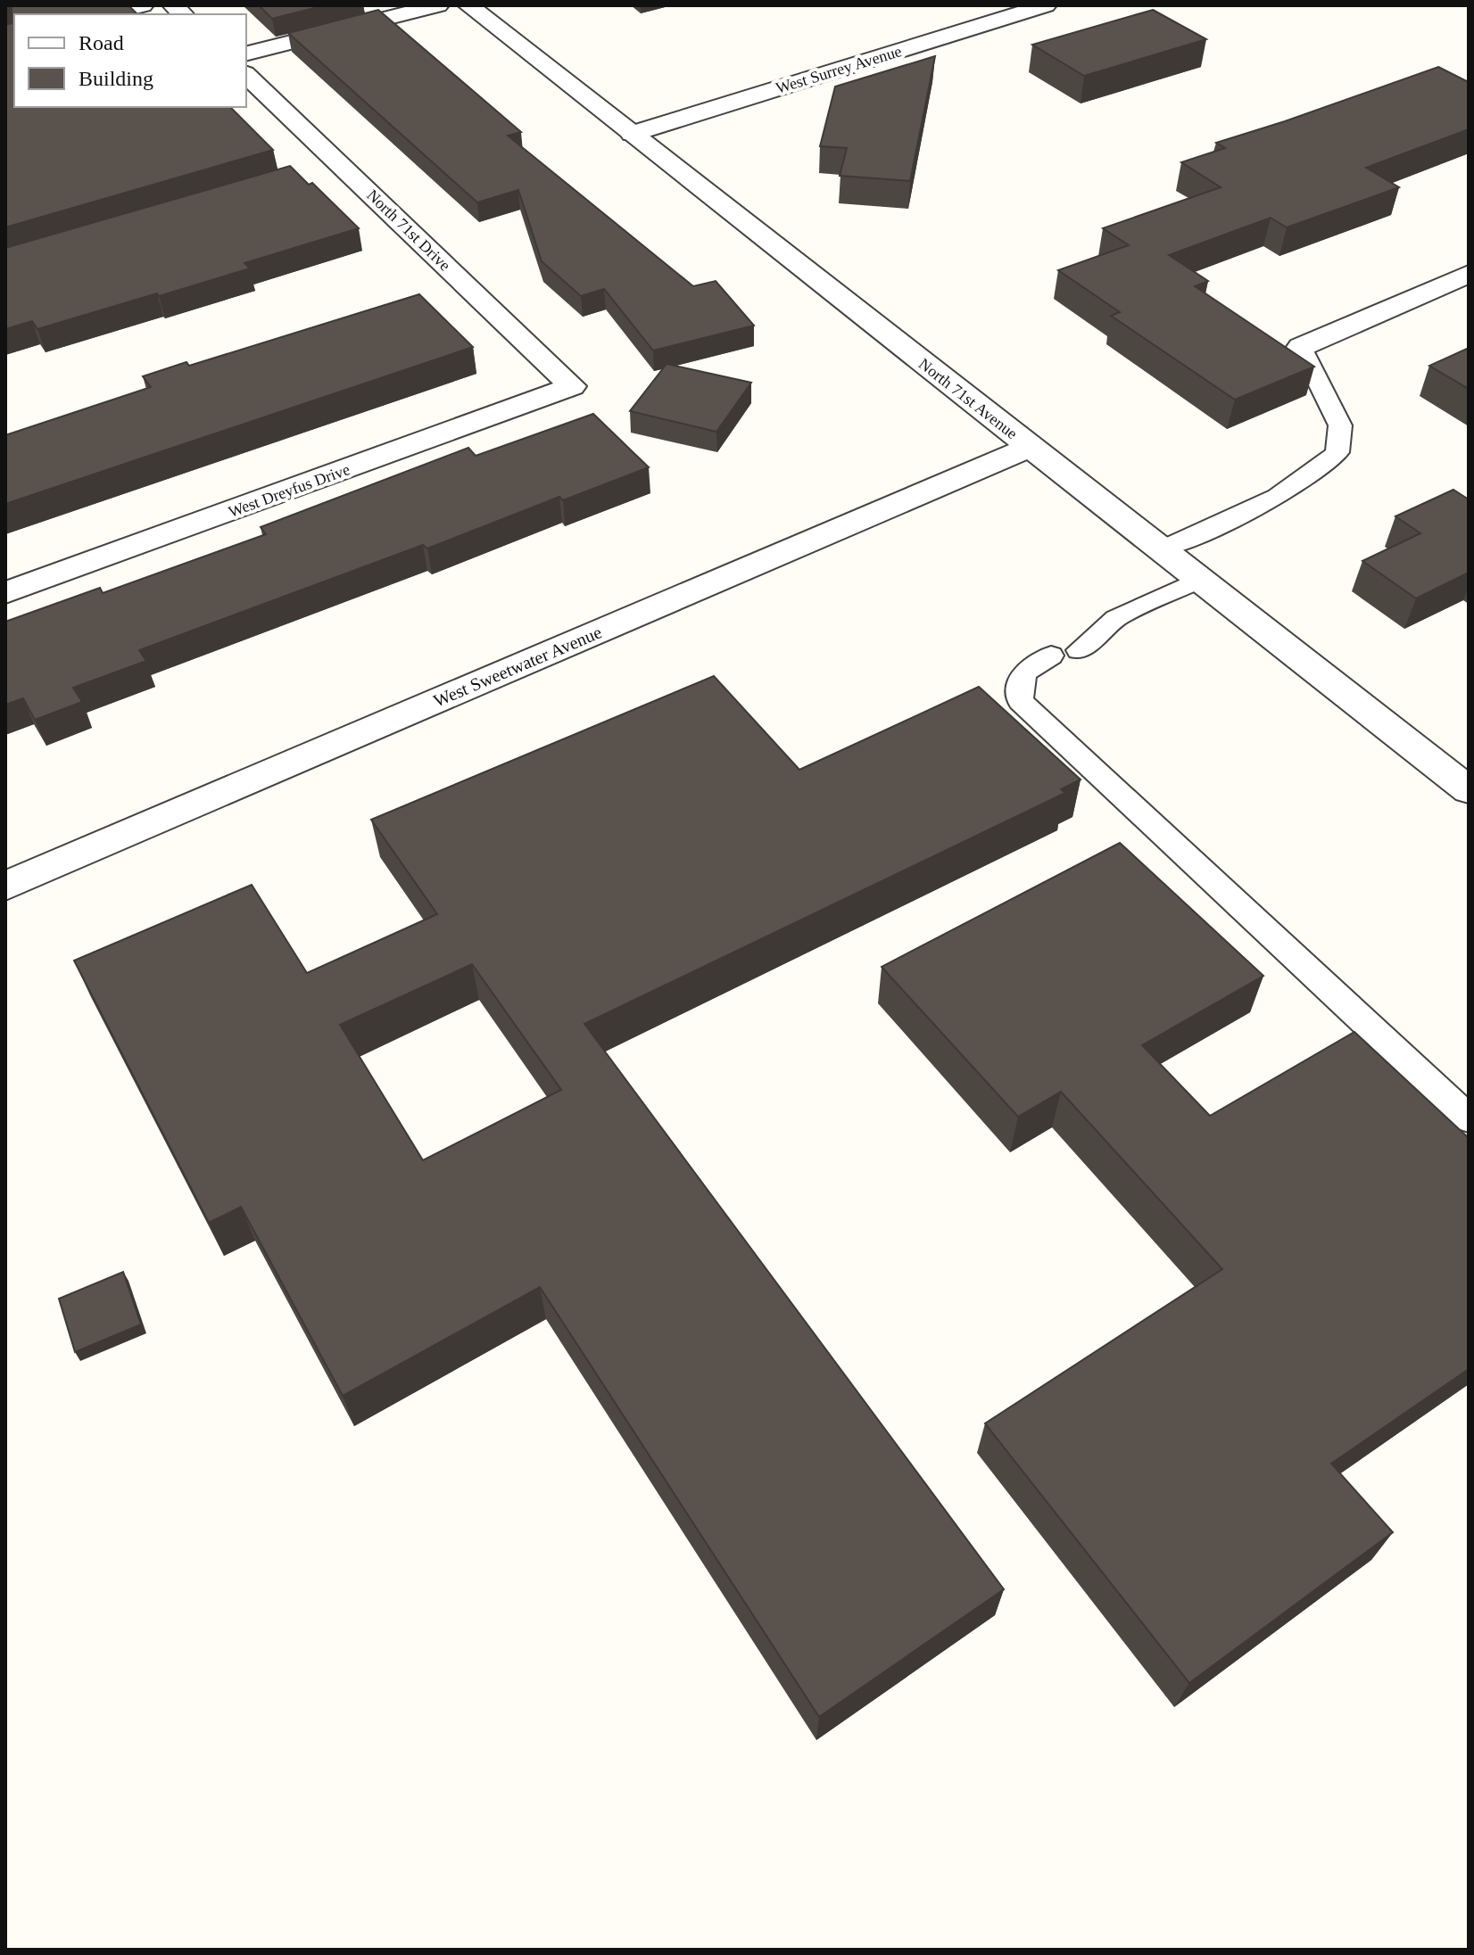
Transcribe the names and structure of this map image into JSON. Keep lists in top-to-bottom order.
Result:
{
  "streets": {
    "street": [
      "West Surrey Avenue",
      "North 71st Drive",
      "North 71st Avenue",
      "West Dreyfus Drive",
      "West Sweetwater Avenue"
    ]
  },
  "crossings": [
    ["West Surrey Avenue", "North 71st Avenue"],
    ["North 71st Drive", "West Dreyfus Drive"],
    ["North 71st Avenue", "West Sweetwater Avenue"]
  ],
  "legend": ["Road", "Building"]
}
